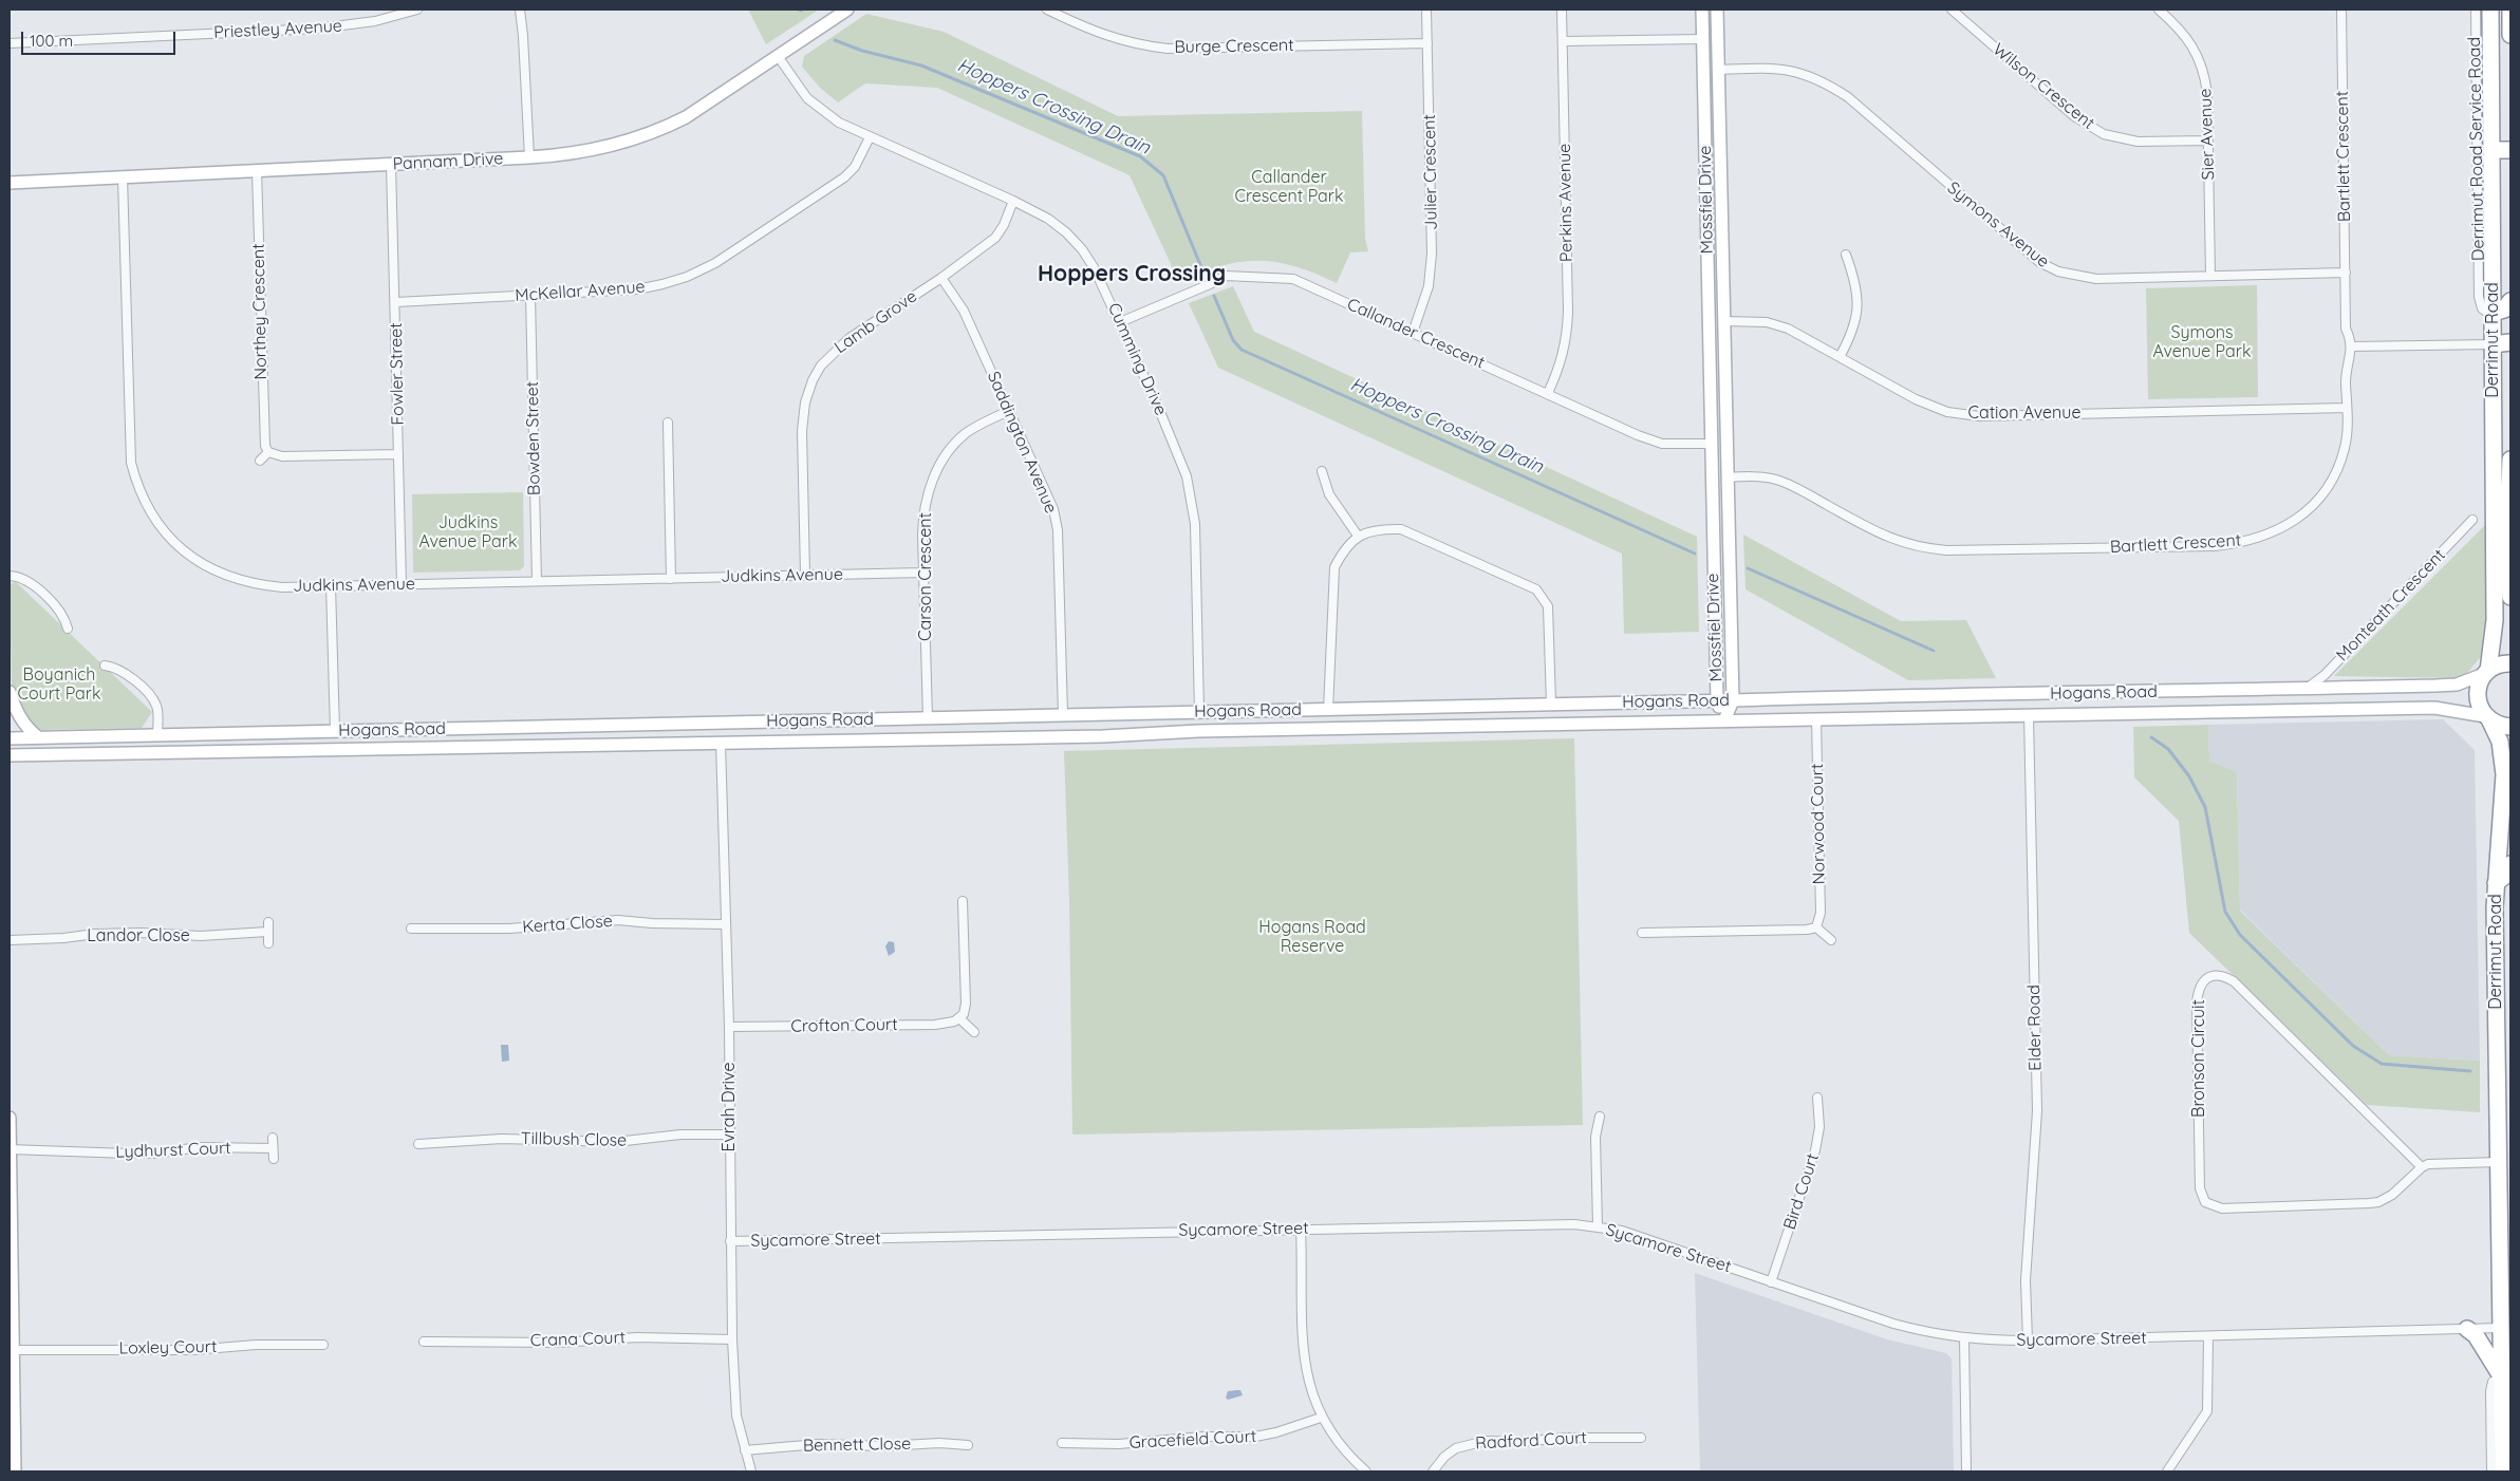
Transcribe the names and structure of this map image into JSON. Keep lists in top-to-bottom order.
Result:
{
  "streets": {
    "highway": ["Derrimut Road"],
    "street": [
      "Priestley Avenue",
      "Burge Crescent",
      "Wilson Crescent",
      "Sier Avenue",
      "Derrimut Road Service Road",
      "Bartlett Crescent",
      "Pannam Drive",
      "Julier Crescent",
      "Mossfiel Drive",
      "Perkins Avenue",
      "Symons Avenue",
      "McKellar Avenue",
      "Northey Crescent",
      "Lamb Grove",
      "Callander Crescent",
      "Cumming Drive",
      "Fowler Street",
      "Cation Avenue",
      "Bowden Street",
      "Saddington Avenue",
      "Judkins Avenue",
      "Carson Crescent",
      "Monteath Crescent",
      "Hogans Road",
      "Norwood Court",
      "Kerta Close",
      "Landor Close",
      "Crofton Court",
      "Elder Road",
      "Bronson Circuit",
      "Evrah Drive",
      "Tillbush Close",
      "Lydhurst Court",
      "Bird Court",
      "Sycamore Street",
      "Crana Court",
      "Loxley Court",
      "Gracefield Court",
      "Radford Court",
      "Bennett Close"
    ]
  },
  "crossings": [
    ["Burge Crescent", "Julier Crescent"],
    ["Wilson Crescent", "Sier Avenue"],
    ["Sier Avenue", "Symons Avenue"],
    ["Derrimut Road Service Road", "Derrimut Road"],
    ["Bartlett Crescent", "Mossfiel Drive"],
    ["Bartlett Crescent", "Symons Avenue"],
    ["Bartlett Crescent", "Cation Avenue"],
    ["Pannam Drive", "Northey Crescent"],
    ["Pannam Drive", "Cumming Drive"],
    ["Pannam Drive", "Fowler Street"],
    ["Pannam Drive", "Judkins Avenue"],
    ["Julier Crescent", "Callander Crescent"],
    ["Mossfiel Drive", "Symons Avenue"],
    ["Mossfiel Drive", "Callander Crescent"],
    ["Mossfiel Drive", "Cation Avenue"],
    ["Mossfiel Drive", "Hogans Road"],
    ["Perkins Avenue", "Callander Crescent"],
    ["McKellar Avenue", "Cumming Drive"],
    ["McKellar Avenue", "Fowler Street"],
    ["McKellar Avenue", "Bowden Street"],
    ["Lamb Grove", "Cumming Drive"],
    ["Lamb Grove", "Saddington Avenue"],
    ["Lamb Grove", "Judkins Avenue"],
    ["Callander Crescent", "Cumming Drive"],
    ["Derrimut Road", "Hogans Road"],
    ["Derrimut Road", "Sycamore Street"],
    ["Cumming Drive", "Hogans Road"],
    ["Fowler Street", "Judkins Avenue"],
    ["Bowden Street", "Judkins Avenue"],
    ["Saddington Avenue", "Carson Crescent"],
    ["Saddington Avenue", "Hogans Road"],
    ["Judkins Avenue", "Carson Crescent"],
    ["Carson Crescent", "Hogans Road"],
    ["Monteath Crescent", "Hogans Road"],
    ["Hogans Road", "Norwood Court"],
    ["Hogans Road", "Elder Road"],
    ["Hogans Road", "Evrah Drive"],
    ["Kerta Close", "Evrah Drive"],
    ["Crofton Court", "Evrah Drive"],
    ["Elder Road", "Sycamore Street"],
    ["Evrah Drive", "Tillbush Close"],
    ["Evrah Drive", "Sycamore Street"],
    ["Evrah Drive", "Crana Court"],
    ["Evrah Drive", "Bennett Close"],
    ["Bird Court", "Sycamore Street"]
  ],
  "districts": ["Hoppers Crossing"],
  "water": ["Hoppers Crossing Drain"],
  "parks": [
    "Callander Crescent Park",
    "Symons Avenue Park",
    "Judkins Avenue Park",
    "Boyanich Court Park",
    "Hogans Road Reserve"
  ],
  "scale_bar": "100 m"
}
